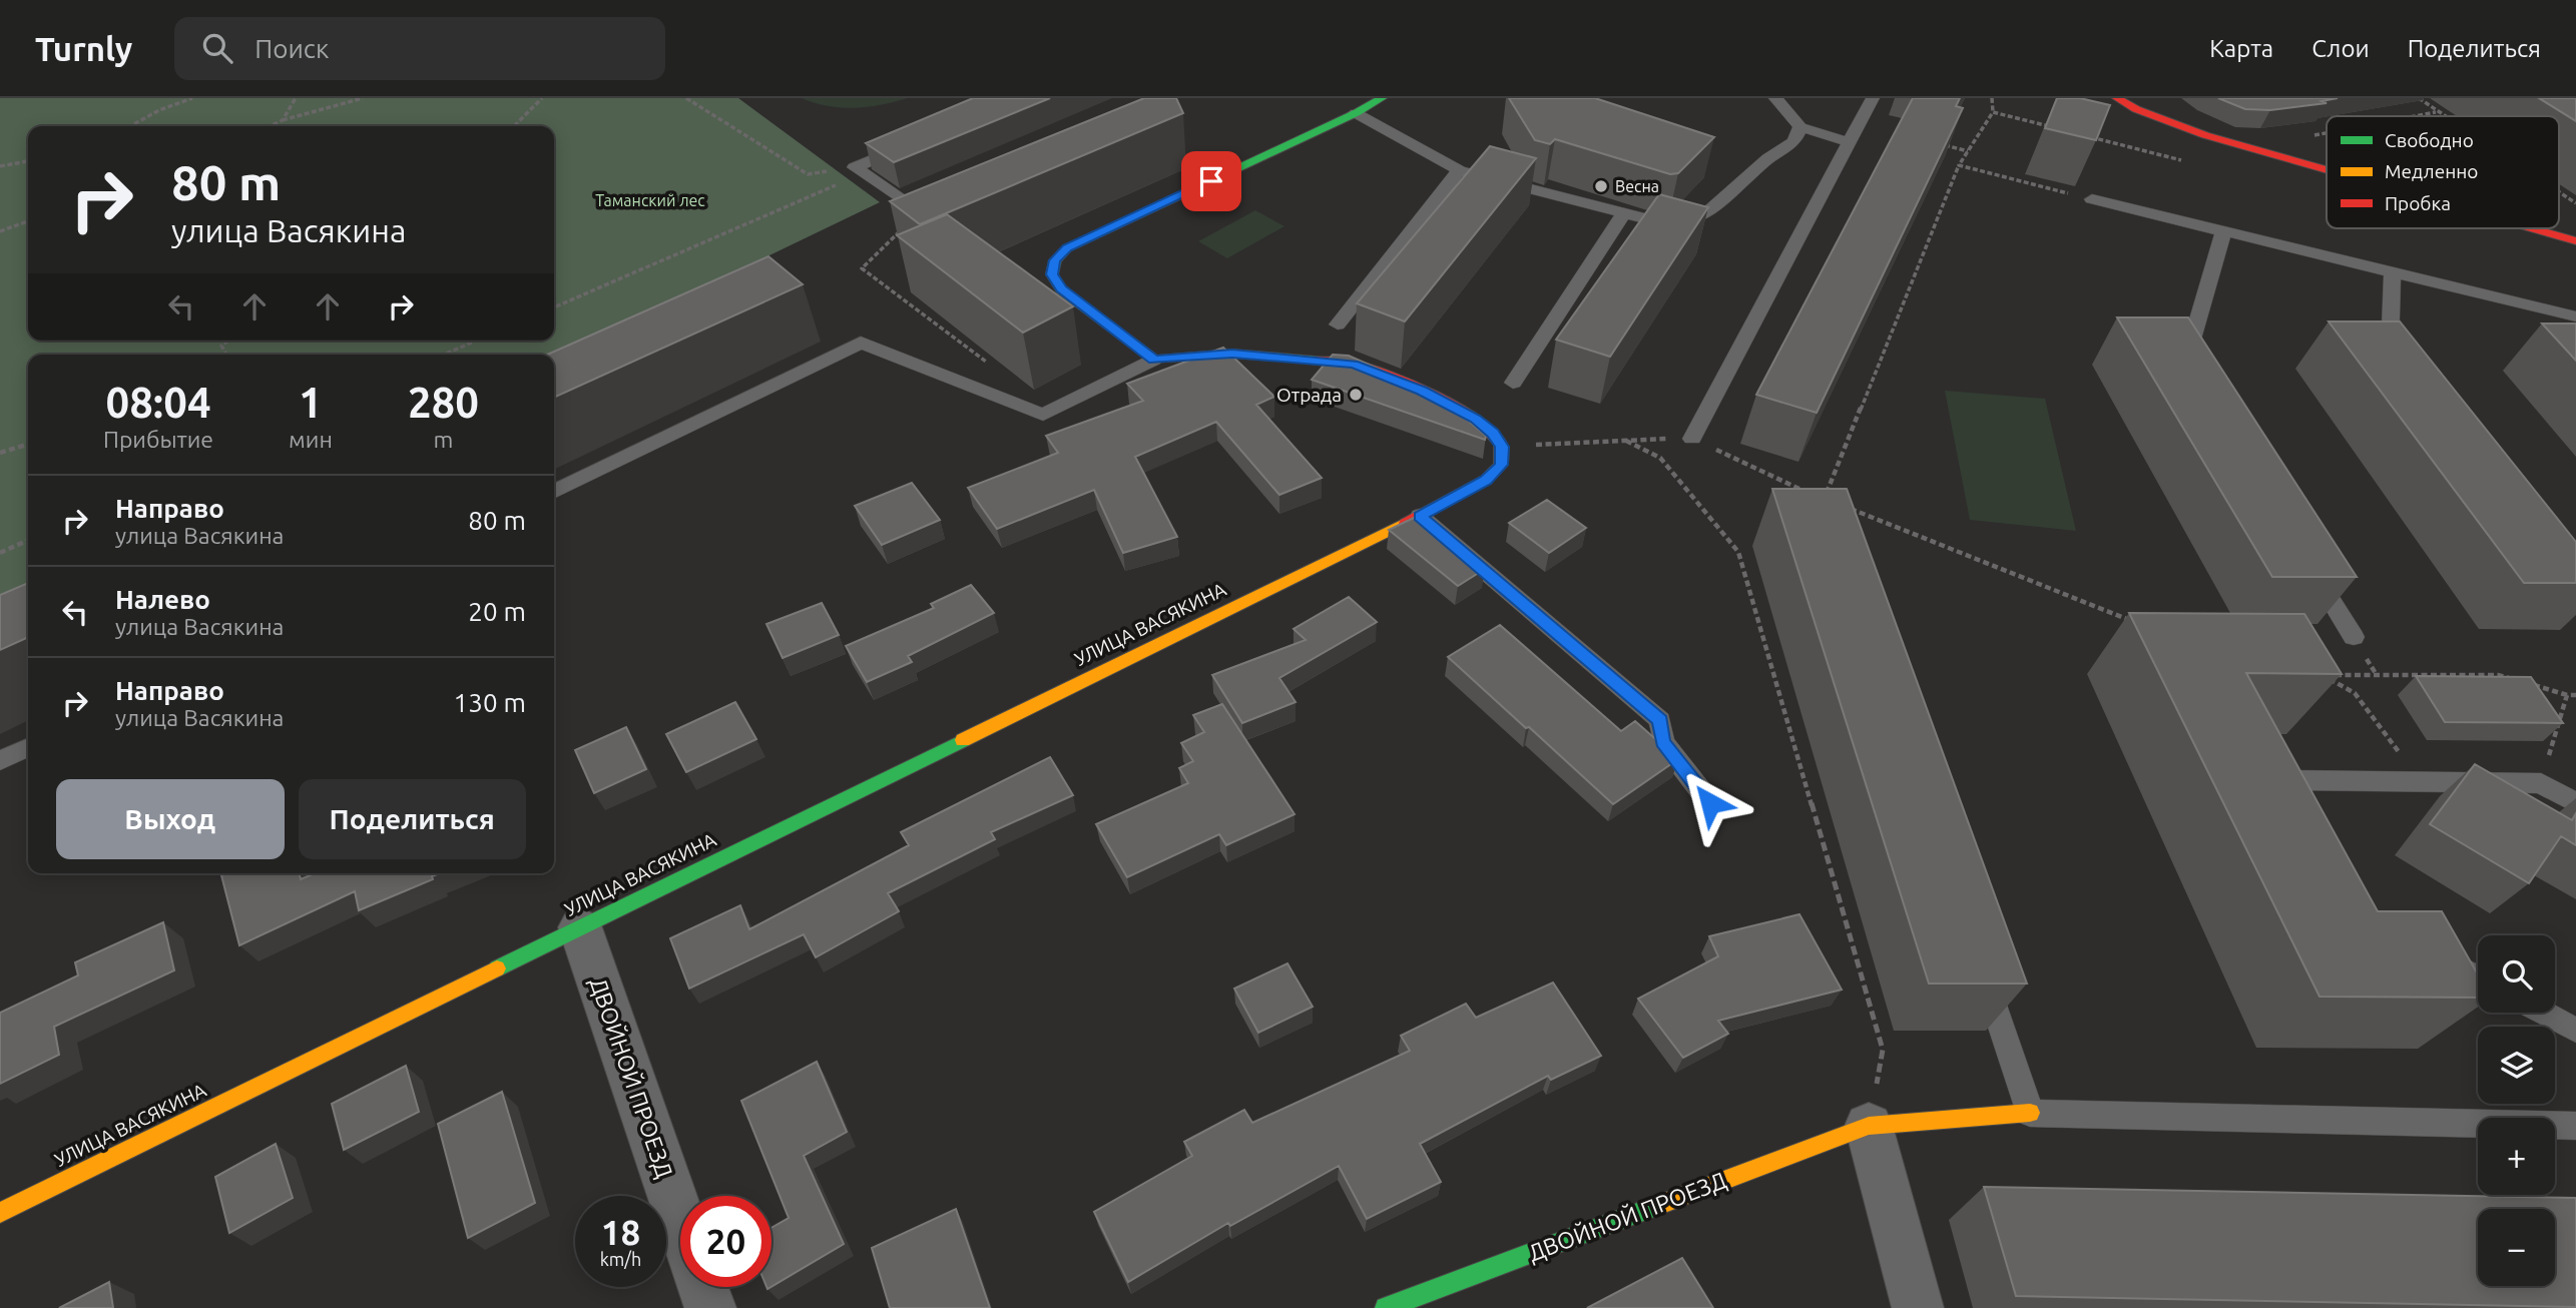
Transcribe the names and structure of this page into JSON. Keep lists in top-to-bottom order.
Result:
{
  "streets": {
    "street": ["УЛИЦА ВАСЯКИНА", "ДВОЙНОЙ ПРОЕЗД"]
  },
  "crossings": [
    ["УЛИЦА ВАСЯКИНА", "ДВОЙНОЙ ПРОЕЗД"]
  ],
  "parks": ["Таманский лес"],
  "places": ["Весна", "Отрада"],
  "legend": ["Свободно", "Медленно", "Пробка"],
  "page": {
    "header": "Turnly",
    "search": "Поиск",
    "nav": ["Карта", "Слои", "Поделиться"],
    "turn": ["80 m", "улица Васякина"],
    "eta": [
      "08:04",
      "Прибытие",
      "1",
      "мин",
      "280",
      "m"
    ],
    "list": [
      {
        "name": "Направо",
        "note": "улица Васякина",
        "value": "80 m"
      },
      {
        "name": "Налево",
        "note": "улица Васякина",
        "value": "20 m"
      },
      {
        "name": "Направо",
        "note": "улица Васякина",
        "value": "130 m"
      }
    ],
    "buttons": ["Выход", "Поделиться"],
    "map_buttons": ["+", "−"],
    "speed": "18 km/h",
    "limit": "20"
  }
}
